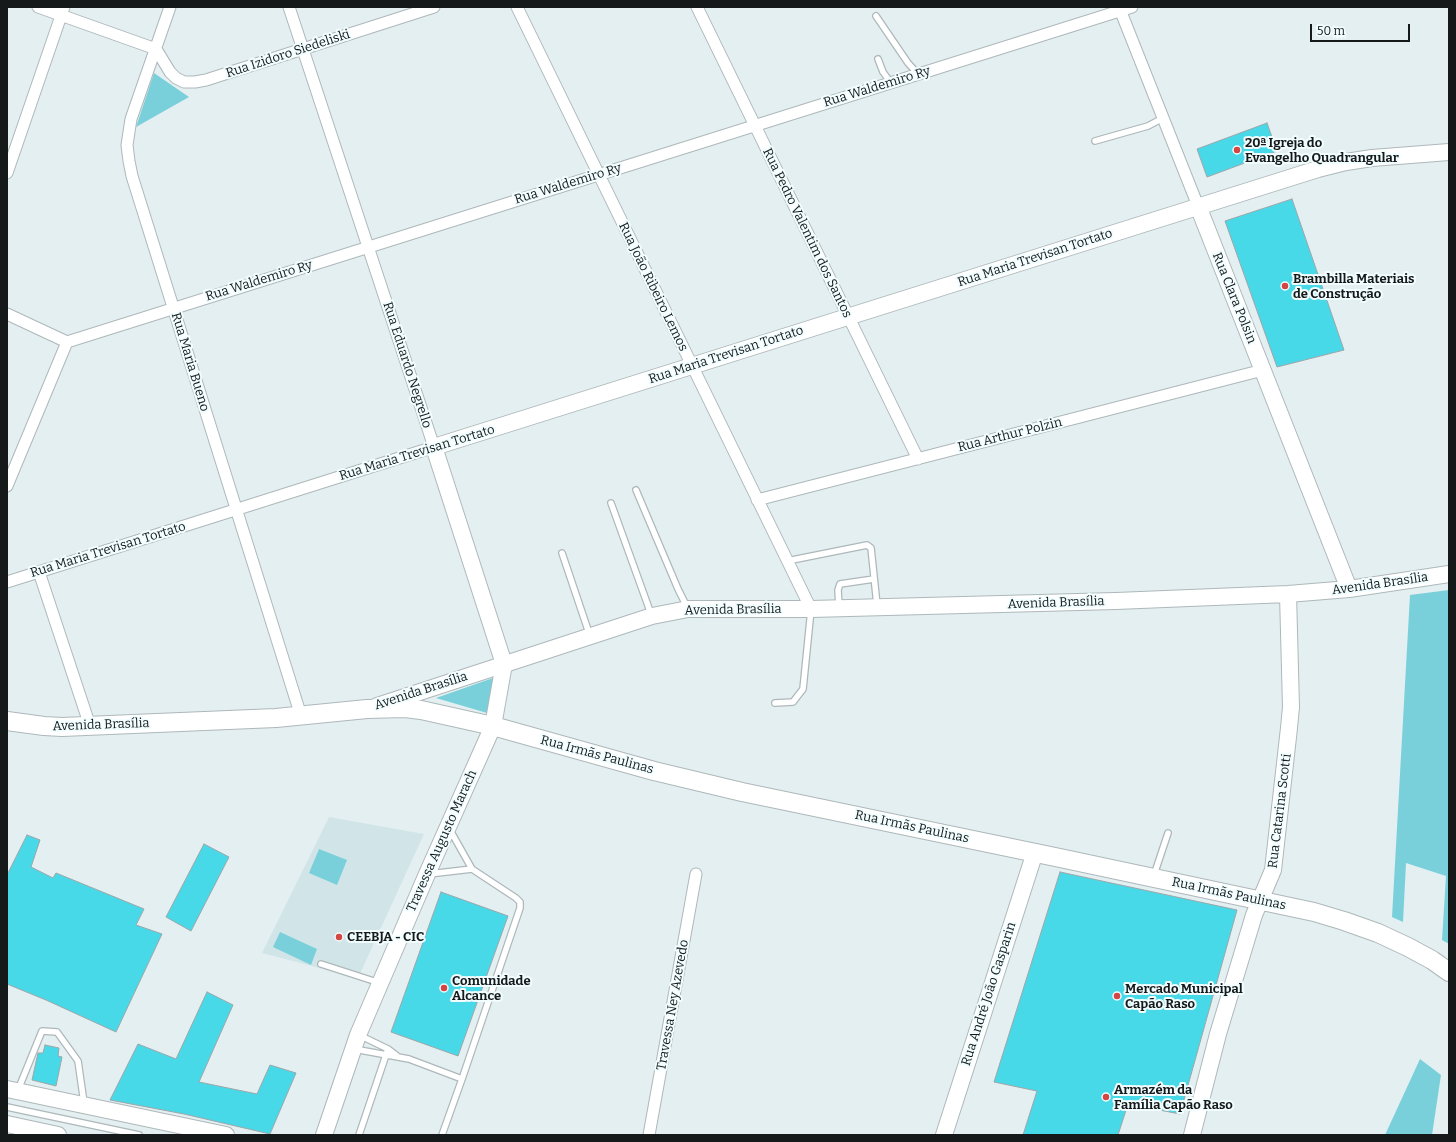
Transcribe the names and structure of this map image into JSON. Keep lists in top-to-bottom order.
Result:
{
  "streets": {
    "main road": [
      "Rua Maria Trevisan Tortato",
      "Rua Clara Polsin",
      "Rua Eduardo Negrello",
      "Avenida Brasília",
      "Rua Irmãs Paulinas",
      "Rua Catarina Scotti",
      "Travessa Augusto Marach",
      "Rua André João Gasparin"
    ],
    "street": [
      "Rua Izidoro Siedeliski",
      "Rua Waldemiro Ry",
      "Rua Pedro Valentim dos Santos",
      "Rua João Ribeiro Lemos",
      "Rua Maria Bueno",
      "Rua Arthur Polzin",
      "Travessa Ney Azevedo"
    ]
  },
  "crossings": [
    ["Rua Izidoro Siedeliski", "Rua Maria Bueno"],
    ["Rua Izidoro Siedeliski", "Rua Eduardo Negrello"],
    ["Rua Waldemiro Ry", "Rua Pedro Valentim dos Santos"],
    ["Rua Waldemiro Ry", "Rua João Ribeiro Lemos"],
    ["Rua Waldemiro Ry", "Rua Clara Polsin"],
    ["Rua Waldemiro Ry", "Rua Maria Bueno"],
    ["Rua Waldemiro Ry", "Rua Eduardo Negrello"],
    ["Rua Pedro Valentim dos Santos", "Rua Maria Trevisan Tortato"],
    ["Rua Pedro Valentim dos Santos", "Rua Arthur Polzin"],
    ["Rua Maria Trevisan Tortato", "Rua João Ribeiro Lemos"],
    ["Rua Maria Trevisan Tortato", "Rua Clara Polsin"],
    ["Rua Maria Trevisan Tortato", "Rua Maria Bueno"],
    ["Rua Maria Trevisan Tortato", "Rua Eduardo Negrello"],
    ["Rua João Ribeiro Lemos", "Rua Arthur Polzin"],
    ["Rua João Ribeiro Lemos", "Avenida Brasília"],
    ["Rua Clara Polsin", "Rua Arthur Polzin"],
    ["Rua Clara Polsin", "Avenida Brasília"],
    ["Rua Maria Bueno", "Avenida Brasília"],
    ["Rua Eduardo Negrello", "Avenida Brasília"],
    ["Rua Eduardo Negrello", "Rua Irmãs Paulinas"],
    ["Rua Eduardo Negrello", "Travessa Augusto Marach"],
    ["Avenida Brasília", "Rua Irmãs Paulinas"],
    ["Avenida Brasília", "Rua Catarina Scotti"],
    ["Rua Irmãs Paulinas", "Rua Catarina Scotti"],
    ["Rua Irmãs Paulinas", "Travessa Augusto Marach"],
    ["Rua Irmãs Paulinas", "Rua André João Gasparin"]
  ],
  "places": [
    "20ª Igreja do Evangelho Quadrangular",
    "Brambilla Materiais de Construção",
    "CEEBJA - CIC",
    "Comunidade Alcance",
    "Mercado Municipal Capão Raso",
    "Armazém da Família Capão Raso"
  ],
  "scale_bar": "50 m"
}
